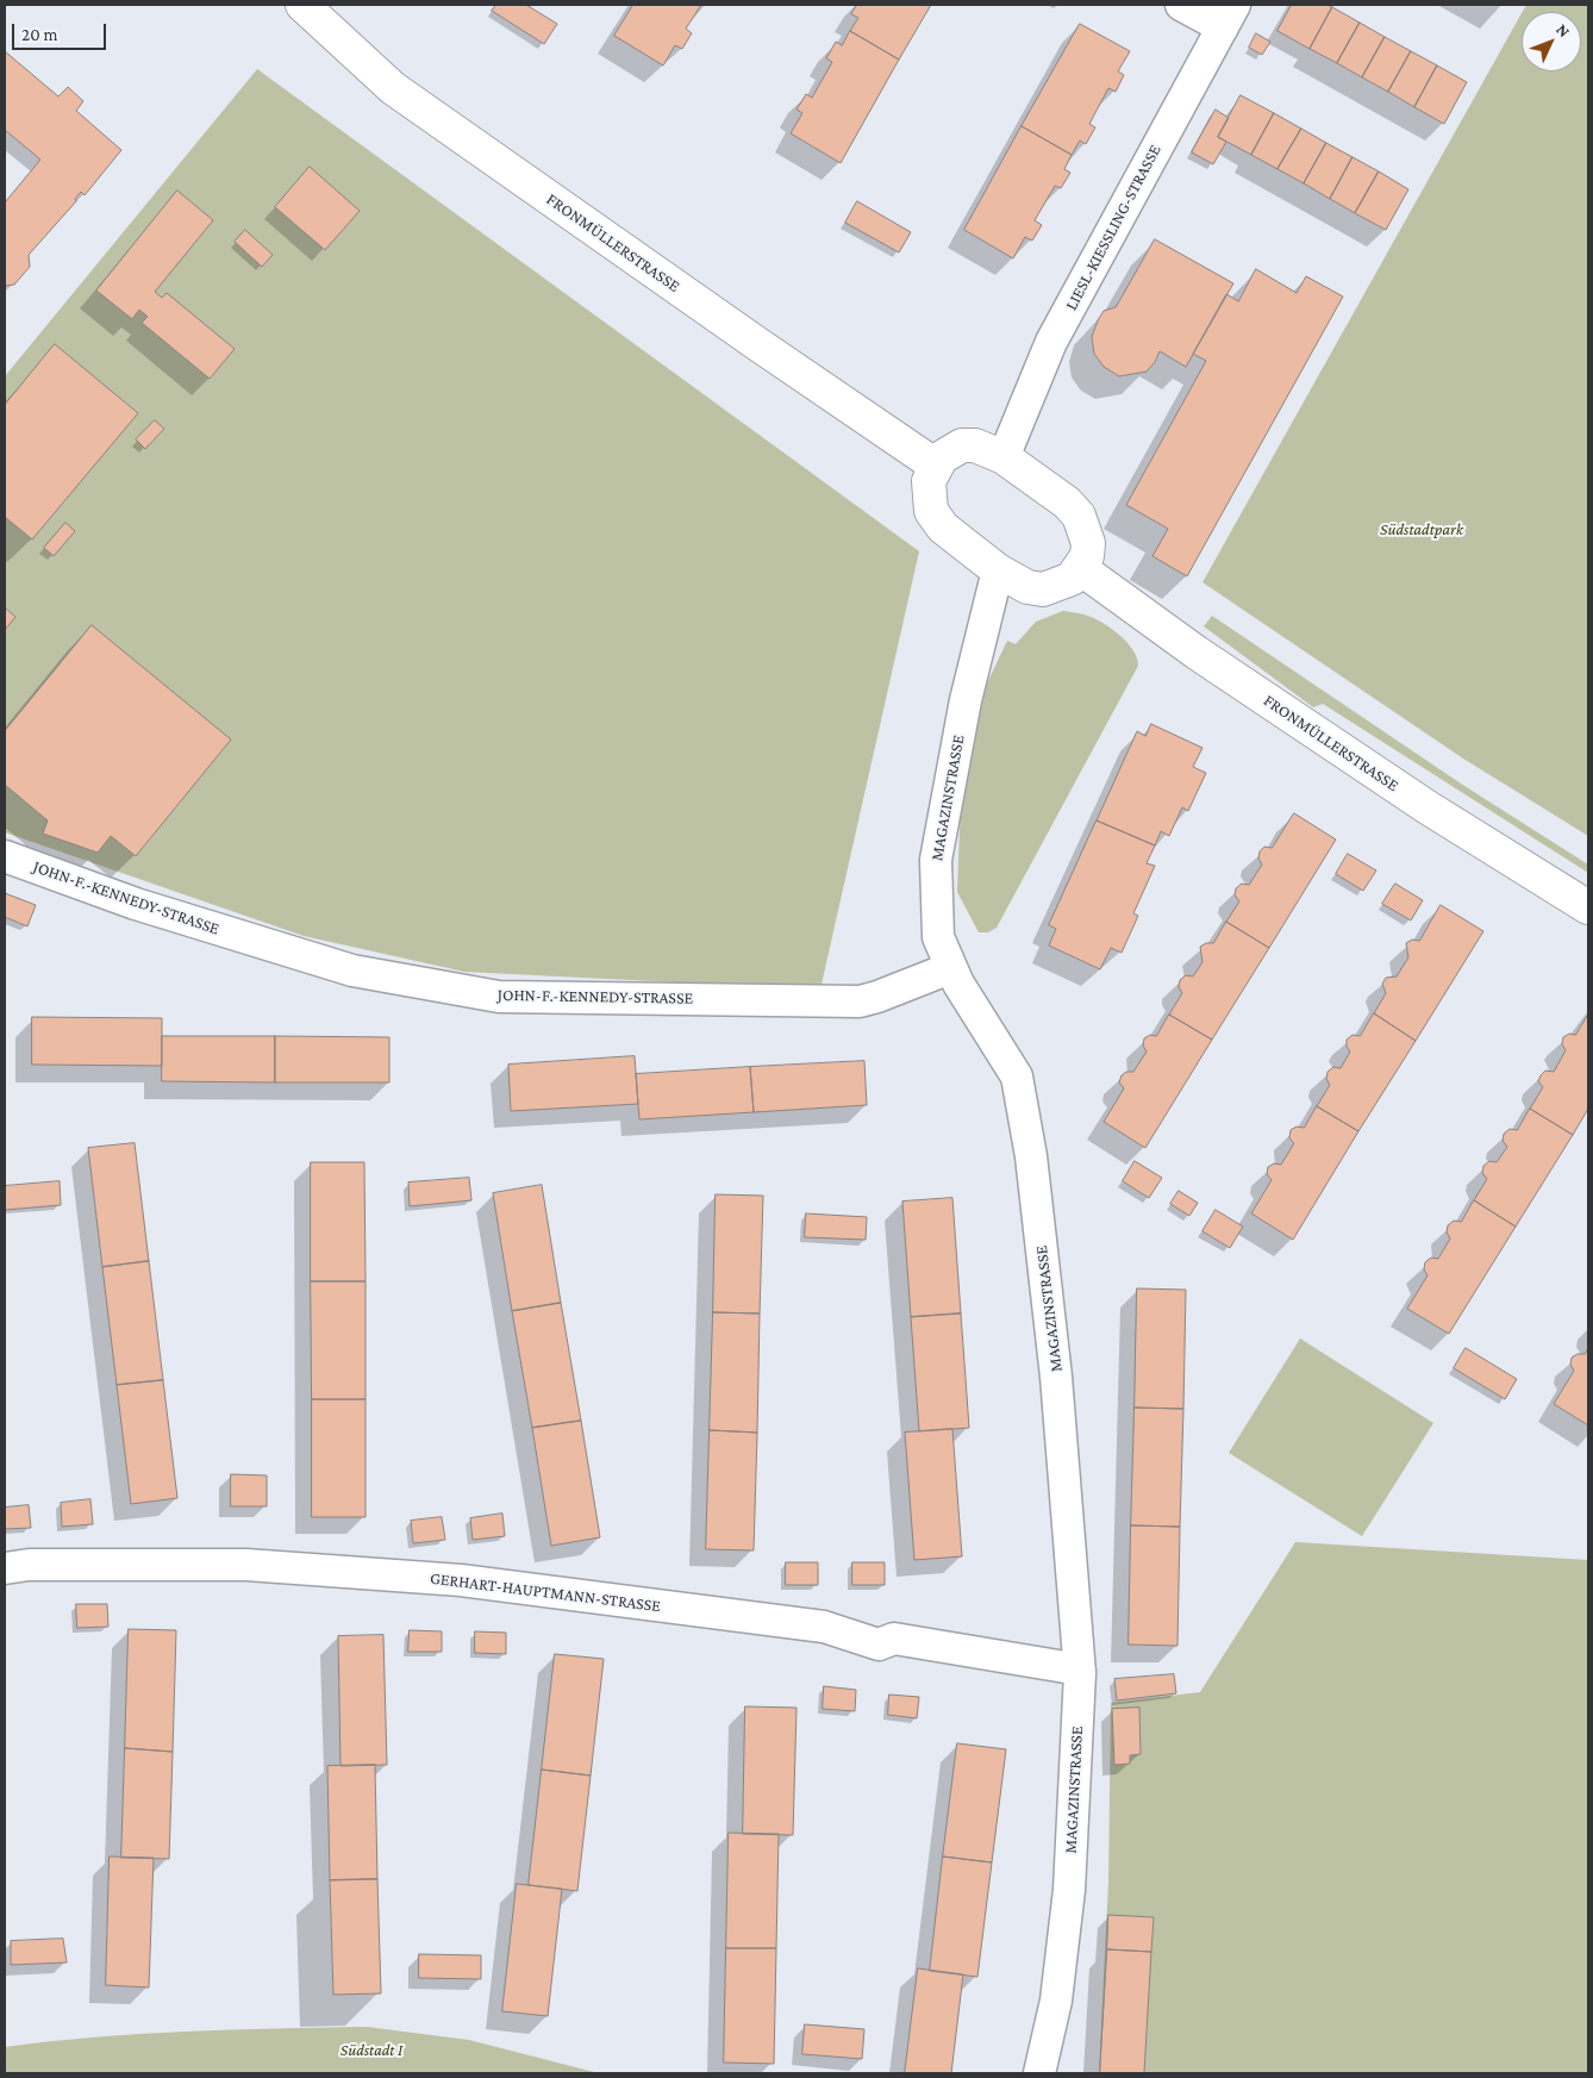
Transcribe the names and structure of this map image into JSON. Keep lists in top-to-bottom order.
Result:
{
  "streets": {
    "main road": ["FRONMÜLLERSTRASSE"],
    "street": [
      "LIESL-KIESSLING-STRASSE",
      "MAGAZINSTRASSE",
      "JOHN-F.-KENNEDY-STRASSE",
      "GERHART-HAUPTMANN-STRASSE"
    ]
  },
  "crossings": [
    ["MAGAZINSTRASSE", "JOHN-F.-KENNEDY-STRASSE"],
    ["MAGAZINSTRASSE", "GERHART-HAUPTMANN-STRASSE"]
  ],
  "parks": ["Südstadtpark", "Südstadt I"],
  "scale_bar": "20 m",
  "north": "top right"
}
